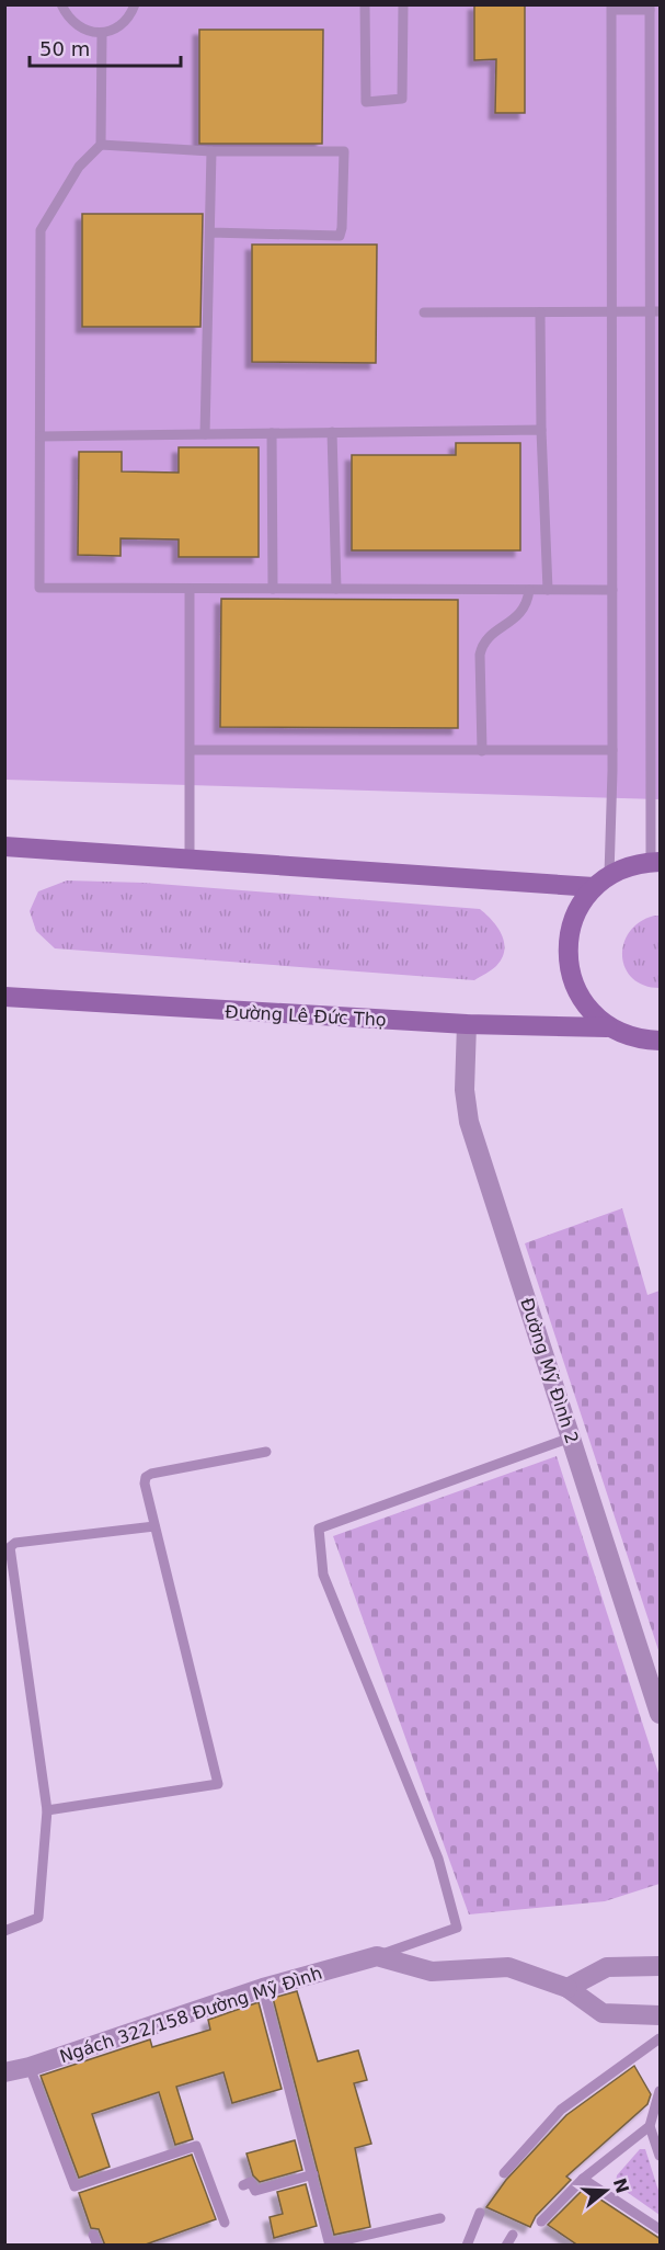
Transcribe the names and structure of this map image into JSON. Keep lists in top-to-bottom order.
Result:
{
  "streets": {
    "main road": ["Đường Lê Đức Thọ"],
    "street": ["Đường Mỹ Đình 2", "Ngách 322/158 Đường Mỹ Đình"]
  },
  "crossings": [
    ["Đường Lê Đức Thọ", "Đường Mỹ Đình 2"]
  ],
  "scale_bar": "50 m",
  "north": "right"
}
